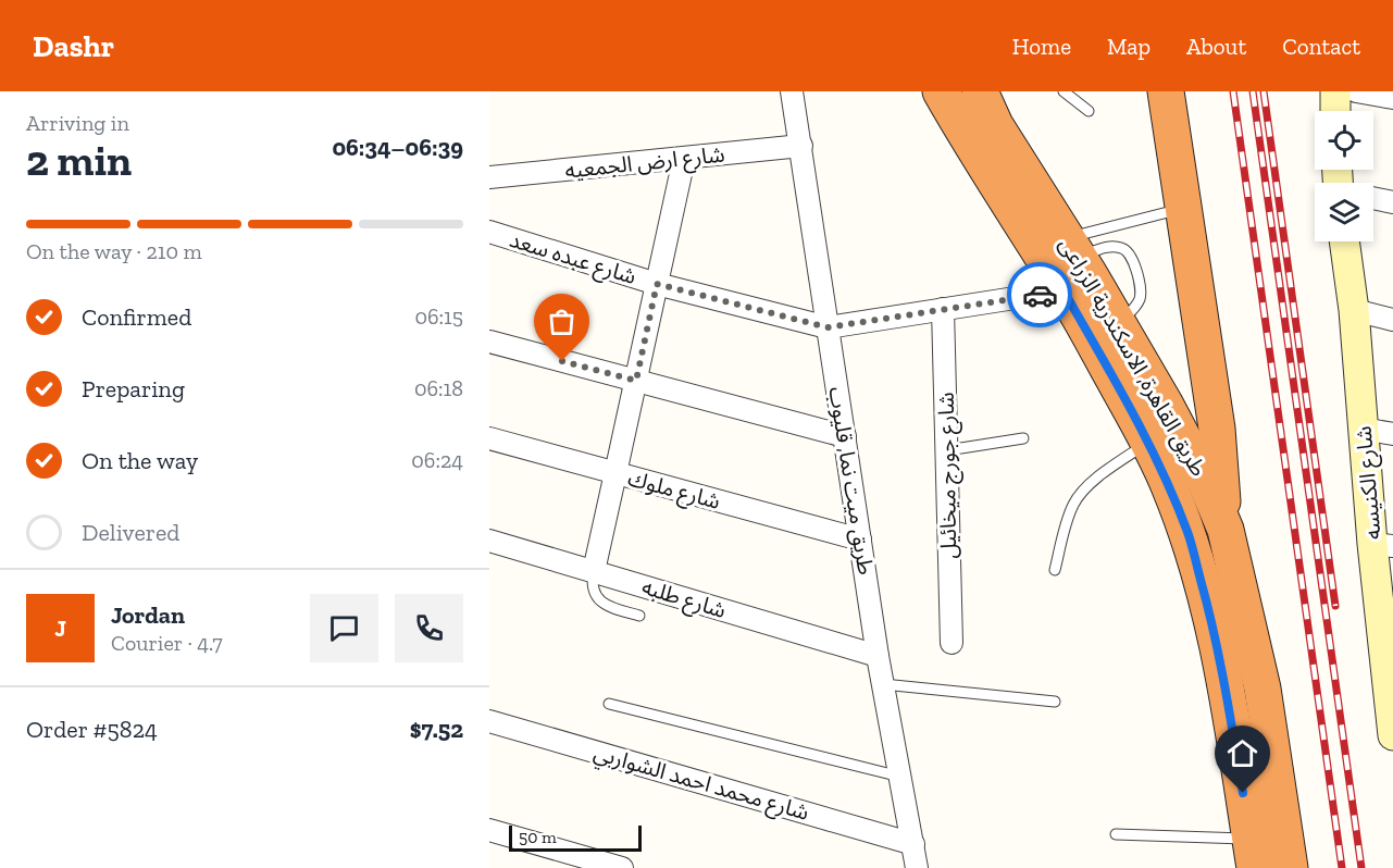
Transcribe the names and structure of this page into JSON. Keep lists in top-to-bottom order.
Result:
{
  "streets": {
    "highway": ["طريق القاهرة, الاسكندرية الزراعى"],
    "main road": ["شارع الكنيسه"],
    "street": [
      "شارع ارض الجمعيه",
      "شارع عبده سعد",
      "شارع جورج ميخائيل",
      "طريق ميت نما, قليوب",
      "شارع ملوك",
      "شارع طلبه",
      "شارع محمد احمد الشواربي"
    ]
  },
  "crossings": [
    ["شارع ارض الجمعيه", "طريق ميت نما, قليوب"],
    ["شارع عبده سعد", "طريق ميت نما, قليوب"],
    ["طريق ميت نما, قليوب", "شارع ملوك"],
    ["طريق ميت نما, قليوب", "شارع طلبه"],
    ["طريق ميت نما, قليوب", "شارع محمد احمد الشواربي"]
  ],
  "scale_bar": "50 m",
  "page": {
    "header": "Dashr",
    "nav": [
      "Home",
      "Map",
      "About",
      "Contact"
    ],
    "heading": ["2 min", "Arriving in", "06:34–06:39"],
    "panel": [
      "Jordan",
      "Courier · 4.7",
      "Order #5824",
      "$7.52"
    ],
    "bar": "On the way · 210 m",
    "list": [
      ["Confirmed", "06:15"],
      ["Preparing", "06:18"],
      ["On the way", "06:24"],
      "Delivered"
    ],
    "round": "J",
    "scale": "50 m"
  }
}
